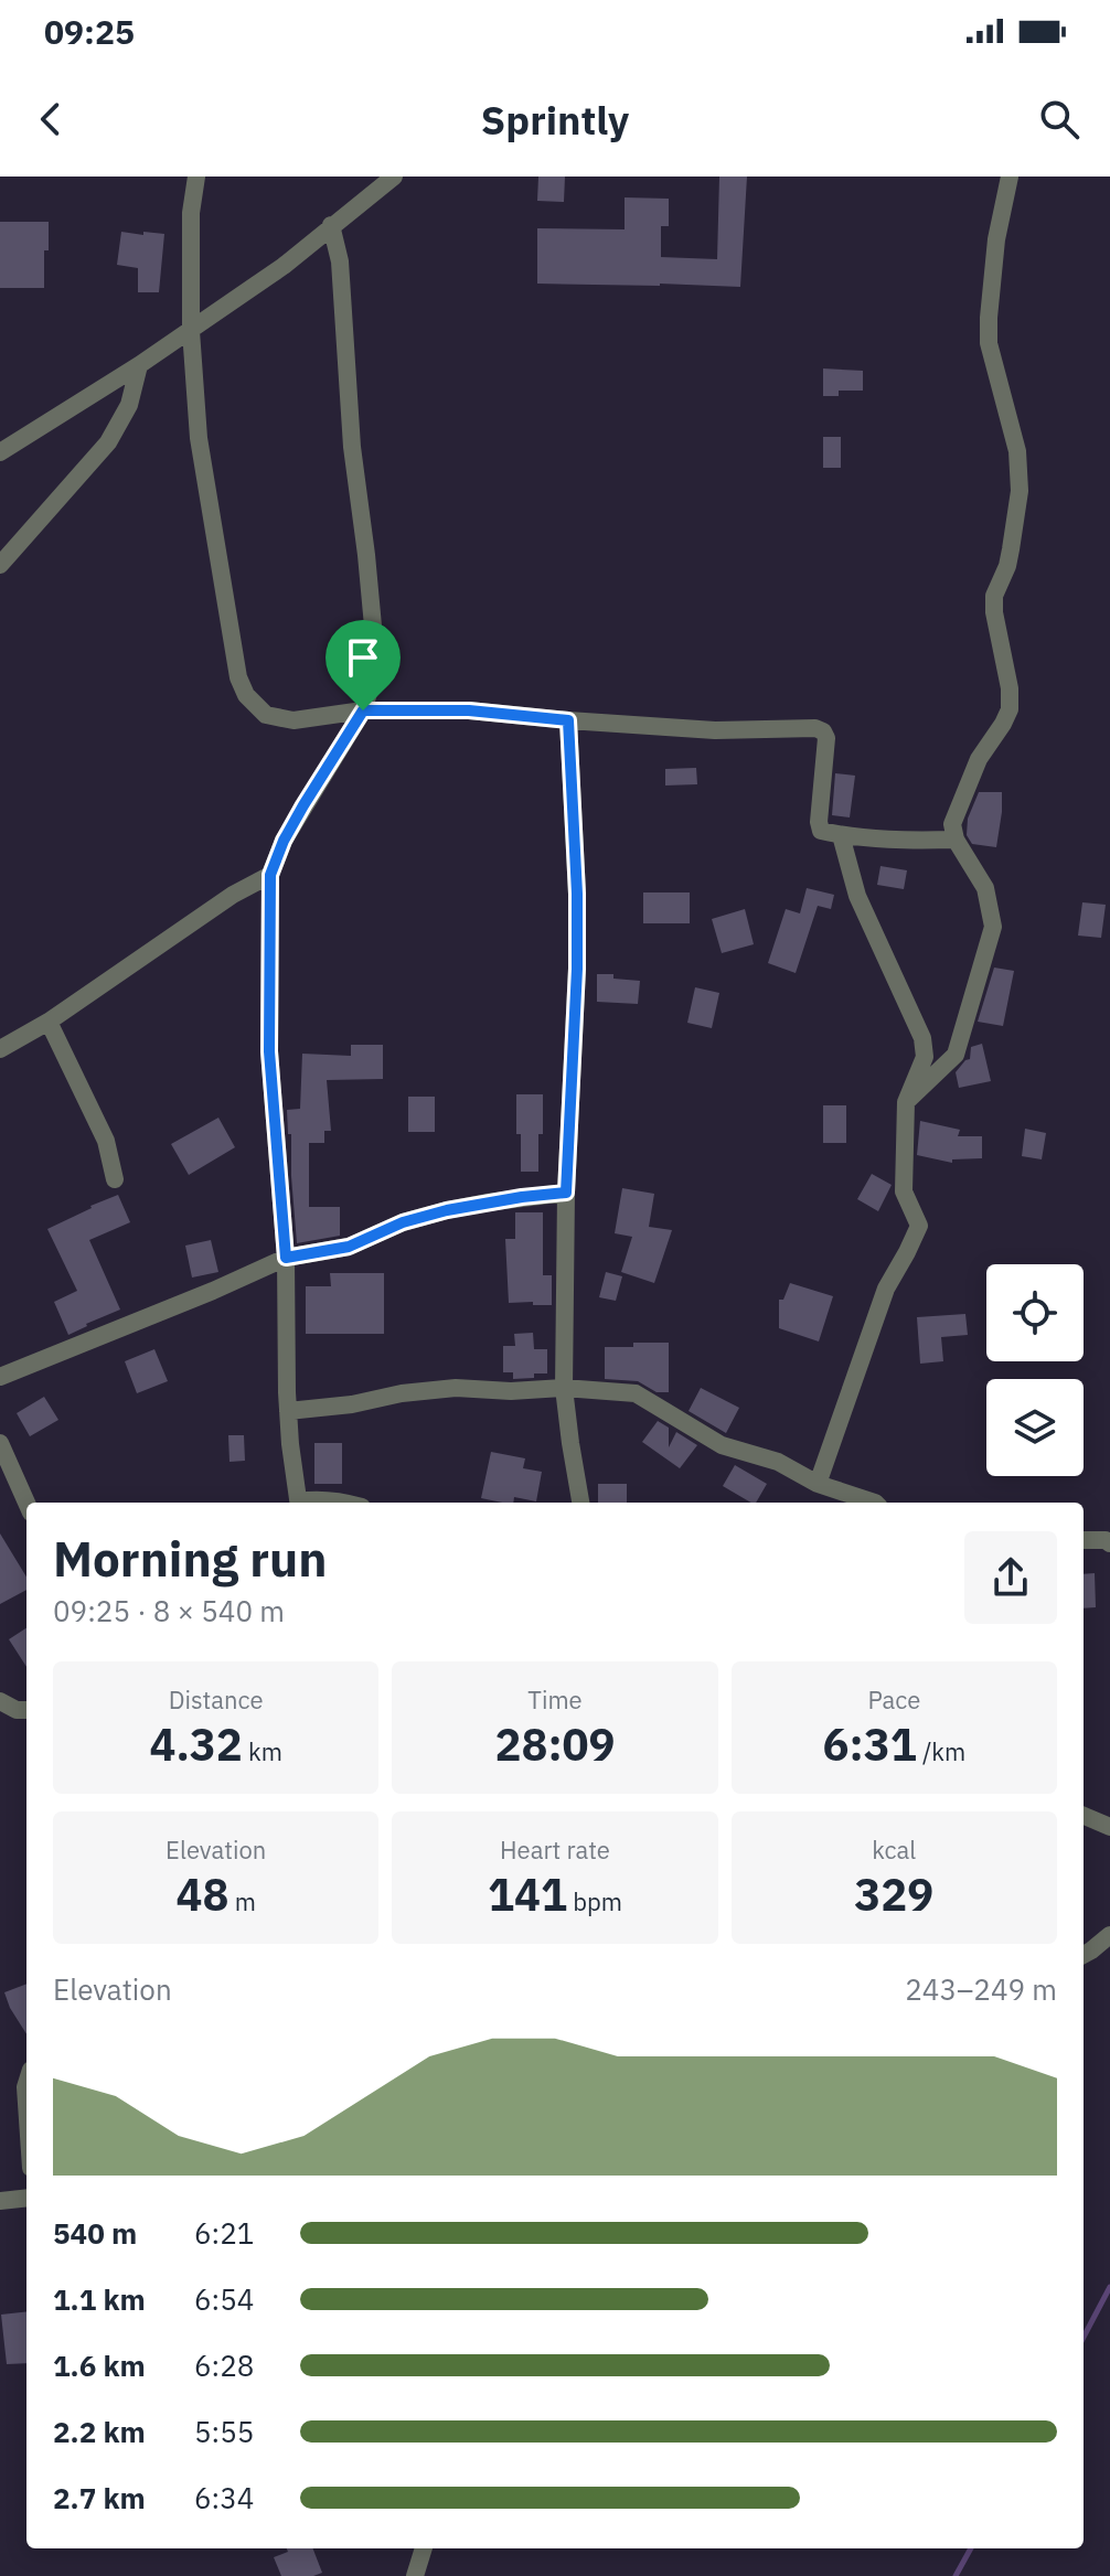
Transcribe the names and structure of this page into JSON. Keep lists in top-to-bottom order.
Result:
{
  "page": {
    "status": "09:25",
    "header": "Sprintly",
    "heading": ["Morning run", "09:25 · 8 × 540 m"],
    "stats": [
      ["Distance", "4.32 km"],
      ["Time", "28:09"],
      ["Pace", "6:31 /km"],
      ["Elevation", "48 m"],
      ["Heart rate", "141 bpm"],
      ["kcal", "329"]
    ],
    "chart": ["Elevation", "243–249 m"],
    "list": [
      {
        "name": "540 m",
        "note": "6:21"
      },
      {
        "name": "1.1 km",
        "note": "6:54"
      },
      {
        "name": "1.6 km",
        "note": "6:28"
      },
      {
        "name": "2.2 km",
        "note": "5:55"
      },
      {
        "name": "2.7 km",
        "note": "6:34"
      }
    ]
  }
}
